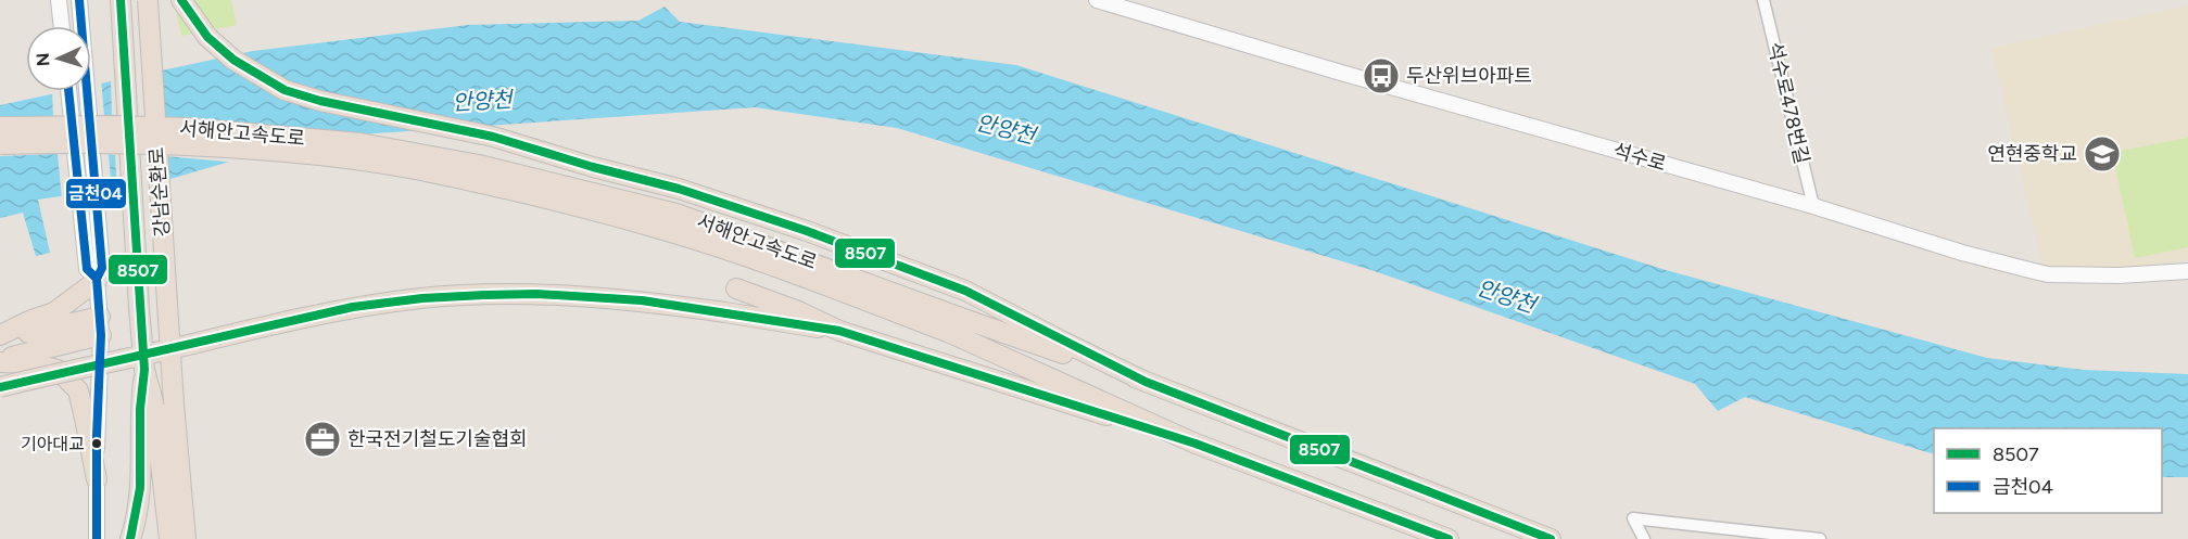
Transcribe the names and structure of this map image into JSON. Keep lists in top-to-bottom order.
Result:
{
  "streets": {
    "highway": ["서해안고속도로", "강남순환로"],
    "street": ["석수로478번길", "석수로"]
  },
  "crossings": [
    ["석수로478번길", "석수로"]
  ],
  "water": ["안양천"],
  "places": {
    "bus stop": ["두산위브아파트"],
    "school or university": ["연현중학교"],
    "office": ["한국전기철도기술협회"],
    "other": ["기아대교"]
  },
  "lines": ["transit line 8507", "transit line 금천04"],
  "legend": ["8507", "금천04"],
  "north": "left"
}
